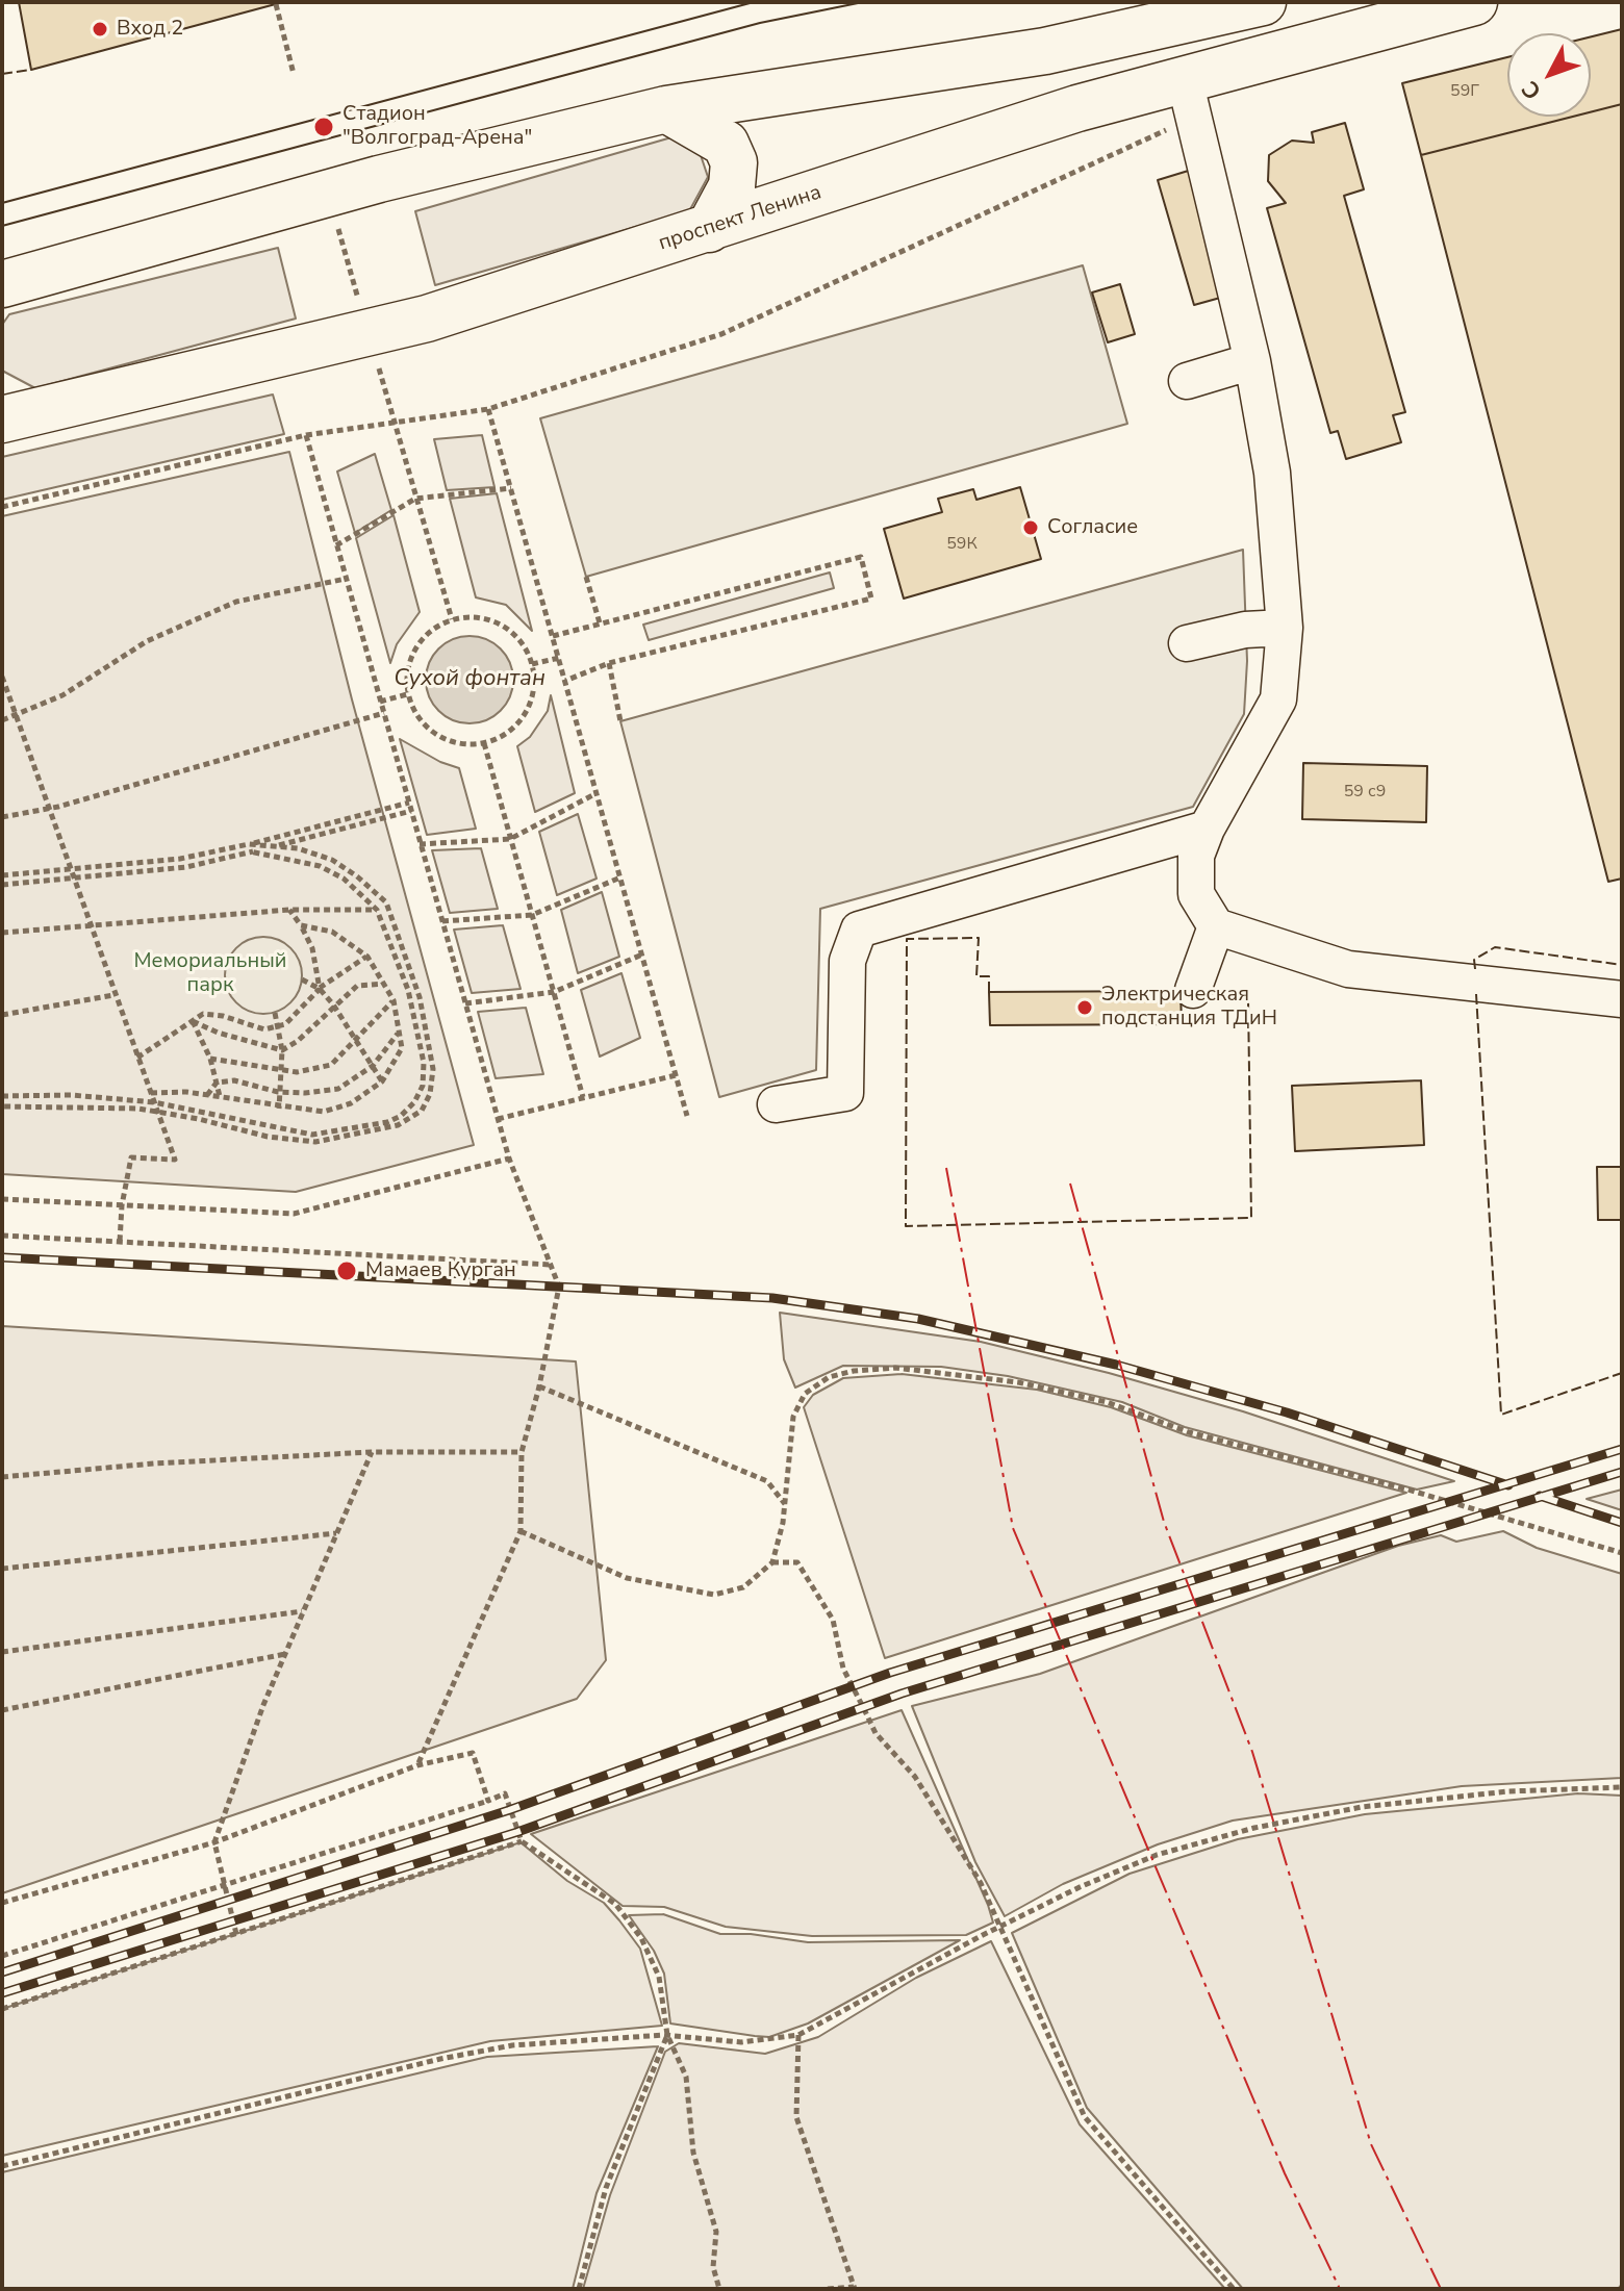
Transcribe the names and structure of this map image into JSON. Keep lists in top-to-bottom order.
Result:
{
  "streets": {
    "main road": ["проспект Ленина"]
  },
  "water": ["Сухой фонтан"],
  "parks": ["Мемориальный парк"],
  "places": [
    "Вход 2",
    "Стадион \"Волгоград-Арена\"",
    "Согласие",
    "Электрическая подстанция ТДиН",
    "Мамаев Курган"
  ],
  "house_numbers": ["59Г", "59К", "59 с9"],
  "north": "bottom left"
}
